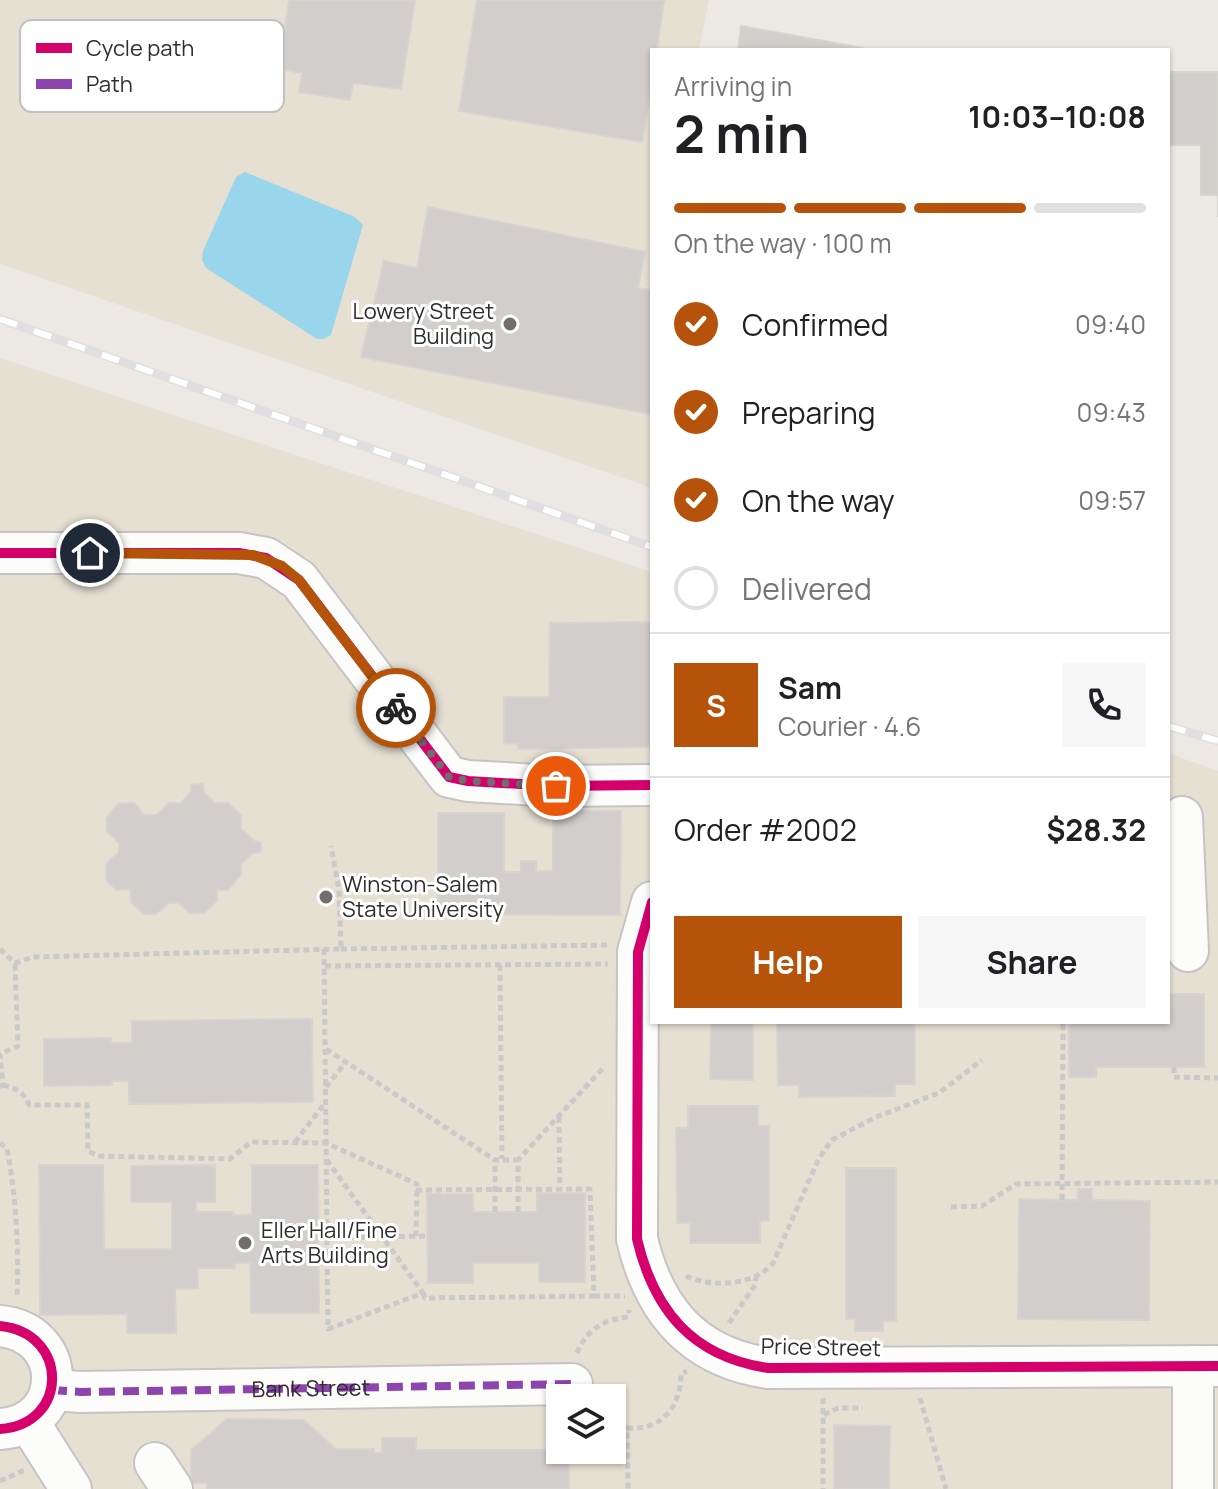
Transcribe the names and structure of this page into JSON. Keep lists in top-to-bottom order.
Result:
{
  "streets": {
    "street": ["Price Street", "Bank Street"]
  },
  "places": ["Lowery Street Building", "Winston-Salem State University", "Eller Hall/Fine Arts Building"],
  "legend": ["Cycle path", "Path"],
  "page": {
    "heading": ["2 min", "Arriving in", "10:03–10:08"],
    "panel": [
      "Sam",
      "Courier · 4.6",
      "Order #2002",
      "$28.32"
    ],
    "bar": "On the way · 100 m",
    "list": [
      ["Confirmed", "09:40"],
      ["Preparing", "09:43"],
      ["On the way", "09:57"],
      "Delivered"
    ],
    "round": "S",
    "buttons": ["Help", "Share"]
  }
}
